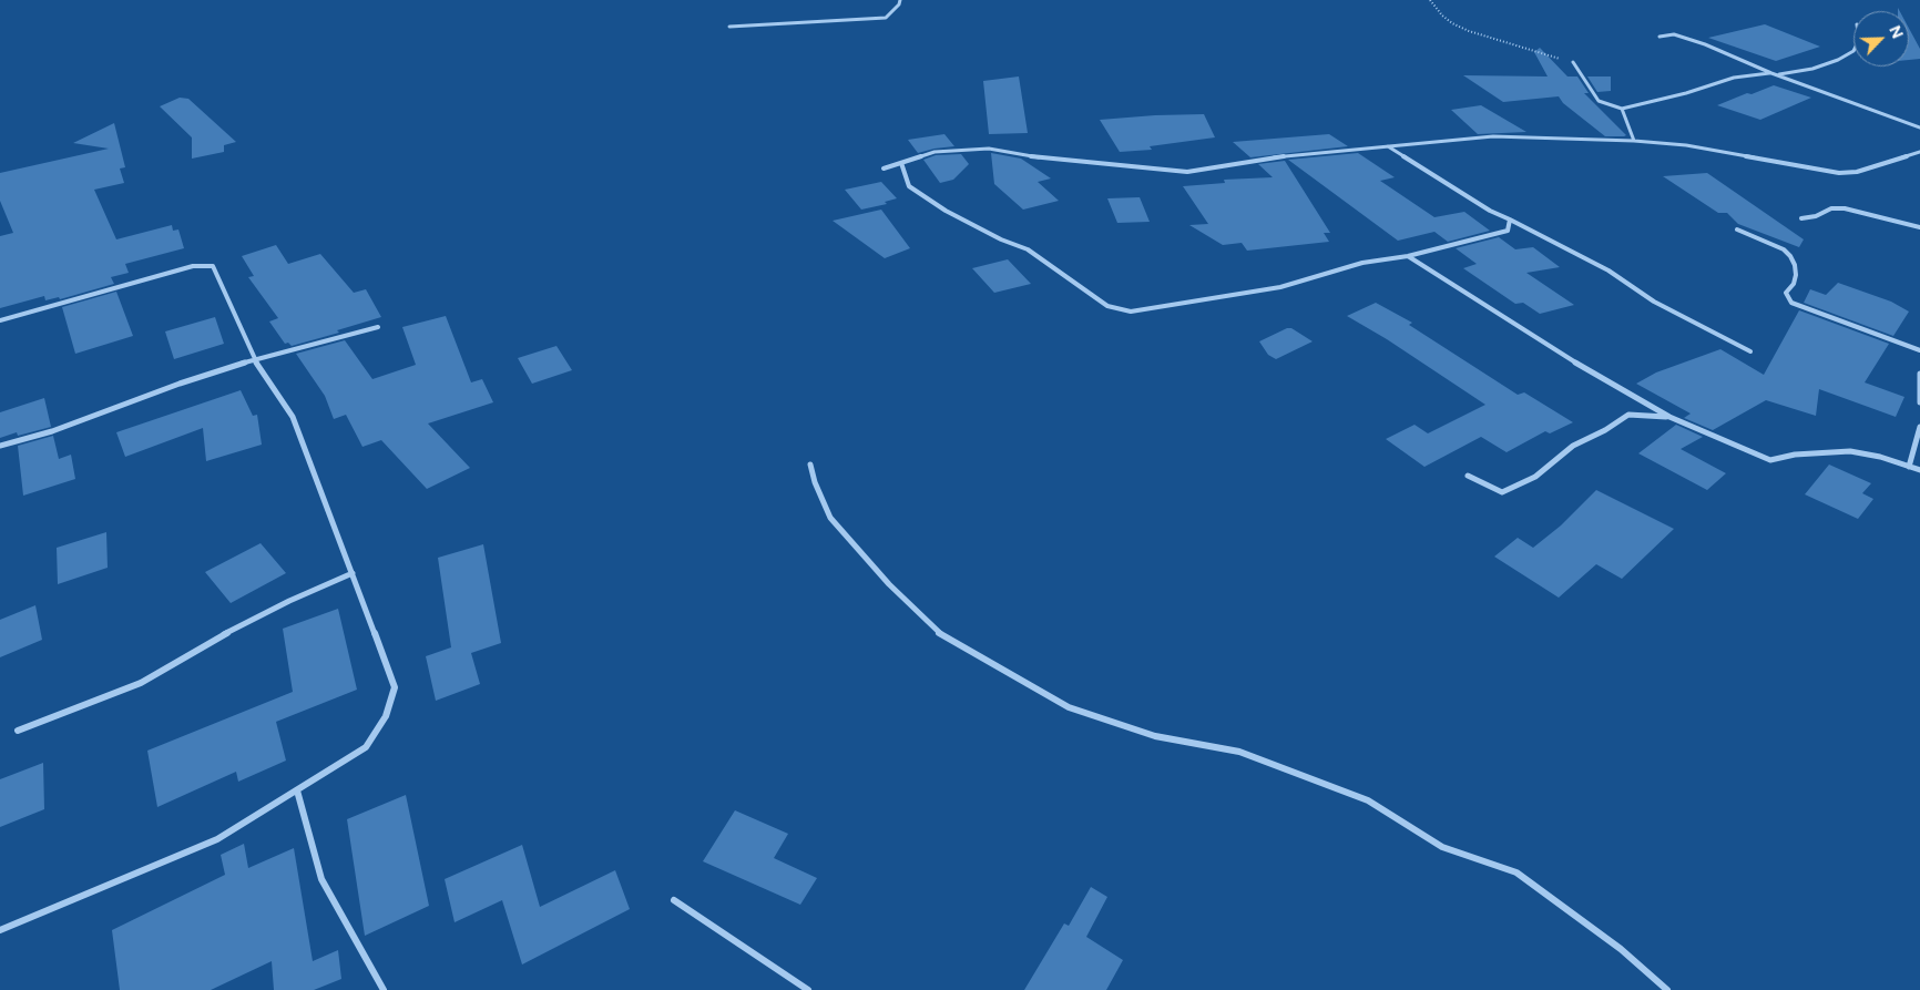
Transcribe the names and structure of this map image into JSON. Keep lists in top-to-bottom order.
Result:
{
  "north": "top right"
}
